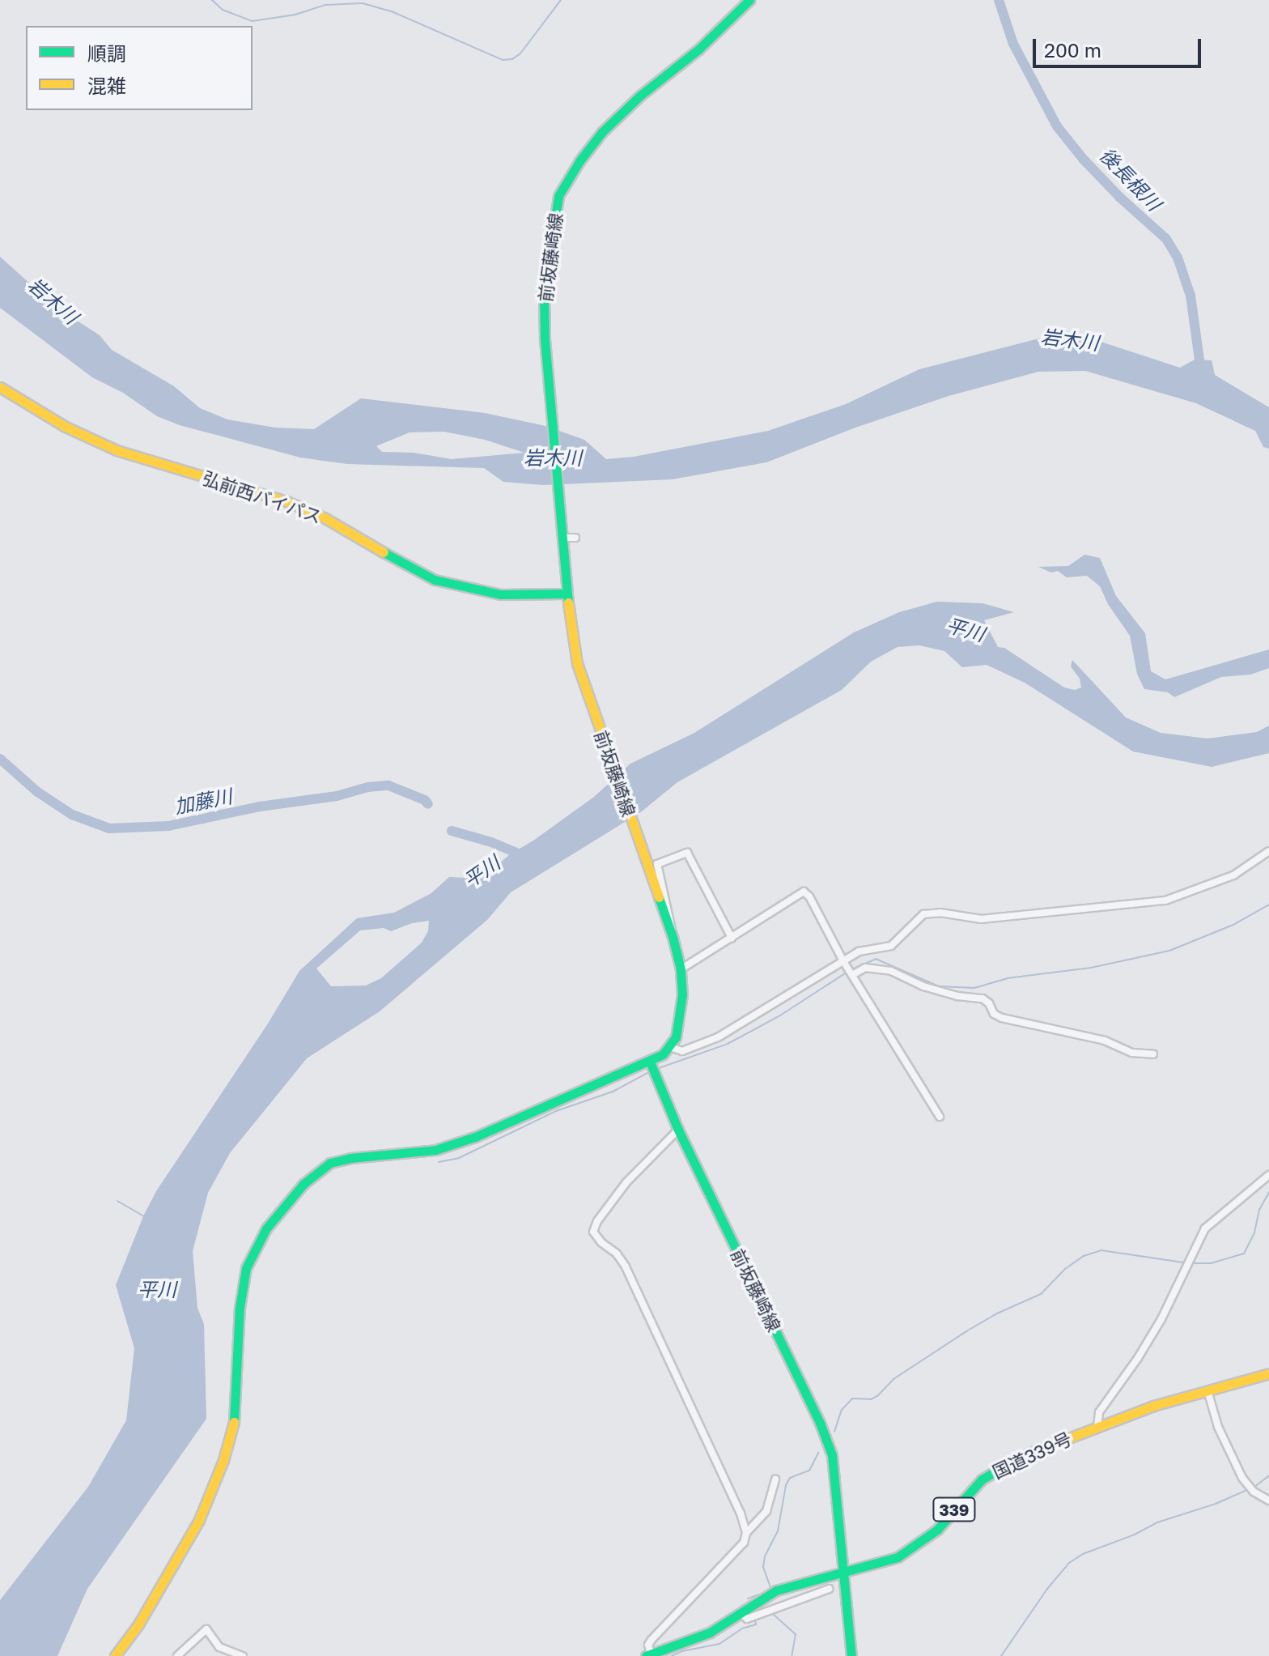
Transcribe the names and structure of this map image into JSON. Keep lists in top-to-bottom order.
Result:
{
  "streets": {
    "main road": [
      "前坂藤崎線",
      "弘前西バイパス",
      "国道339号",
      "339"
    ]
  },
  "crossings": [
    ["前坂藤崎線", "弘前西バイパス"],
    ["前坂藤崎線", "国道339号"]
  ],
  "water": [
    "後長根川",
    "岩木川",
    "平川",
    "加藤川"
  ],
  "legend": ["順調", "混雑"],
  "scale_bar": "200 m"
}
